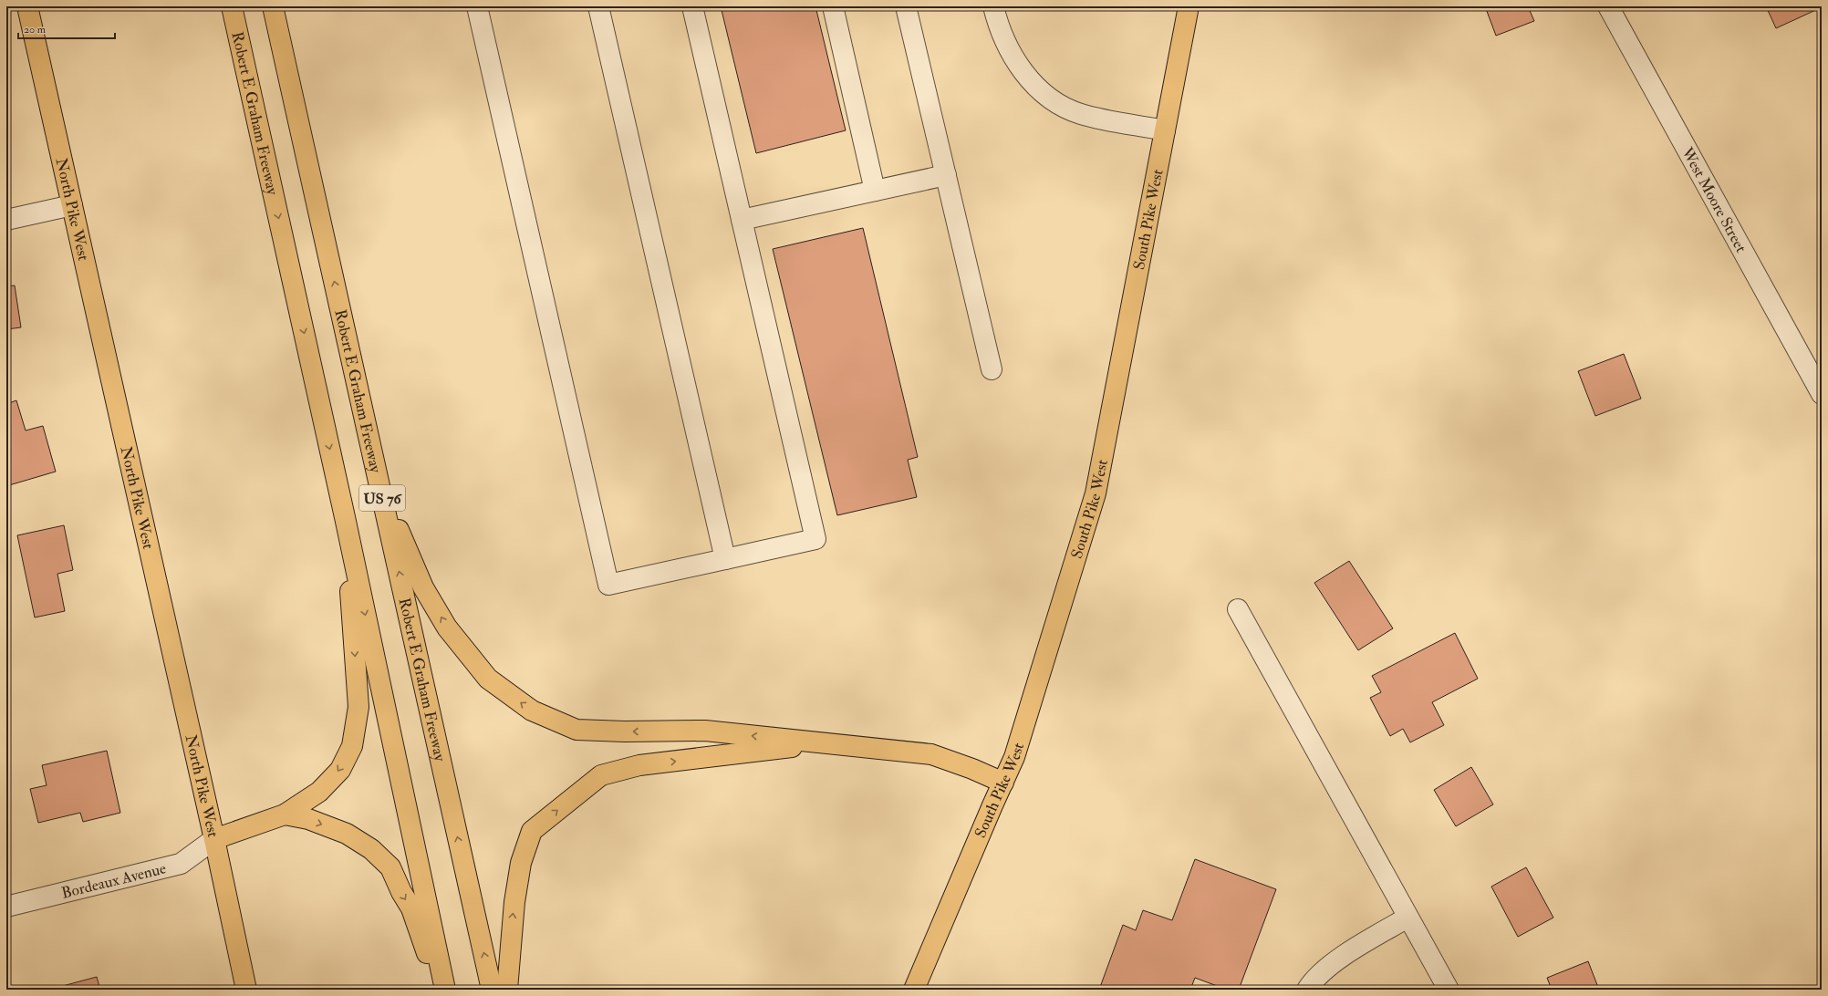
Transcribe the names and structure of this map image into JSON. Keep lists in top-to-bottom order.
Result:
{
  "streets": {
    "main road": [
      "Robert E Graham Freeway",
      "North Pike West",
      "South Pike West",
      "US 76"
    ],
    "street": ["West Moore Street", "Bordeaux Avenue"]
  },
  "crossings": [
    ["North Pike West", "Bordeaux Avenue"]
  ],
  "scale_bar": "20 m"
}
